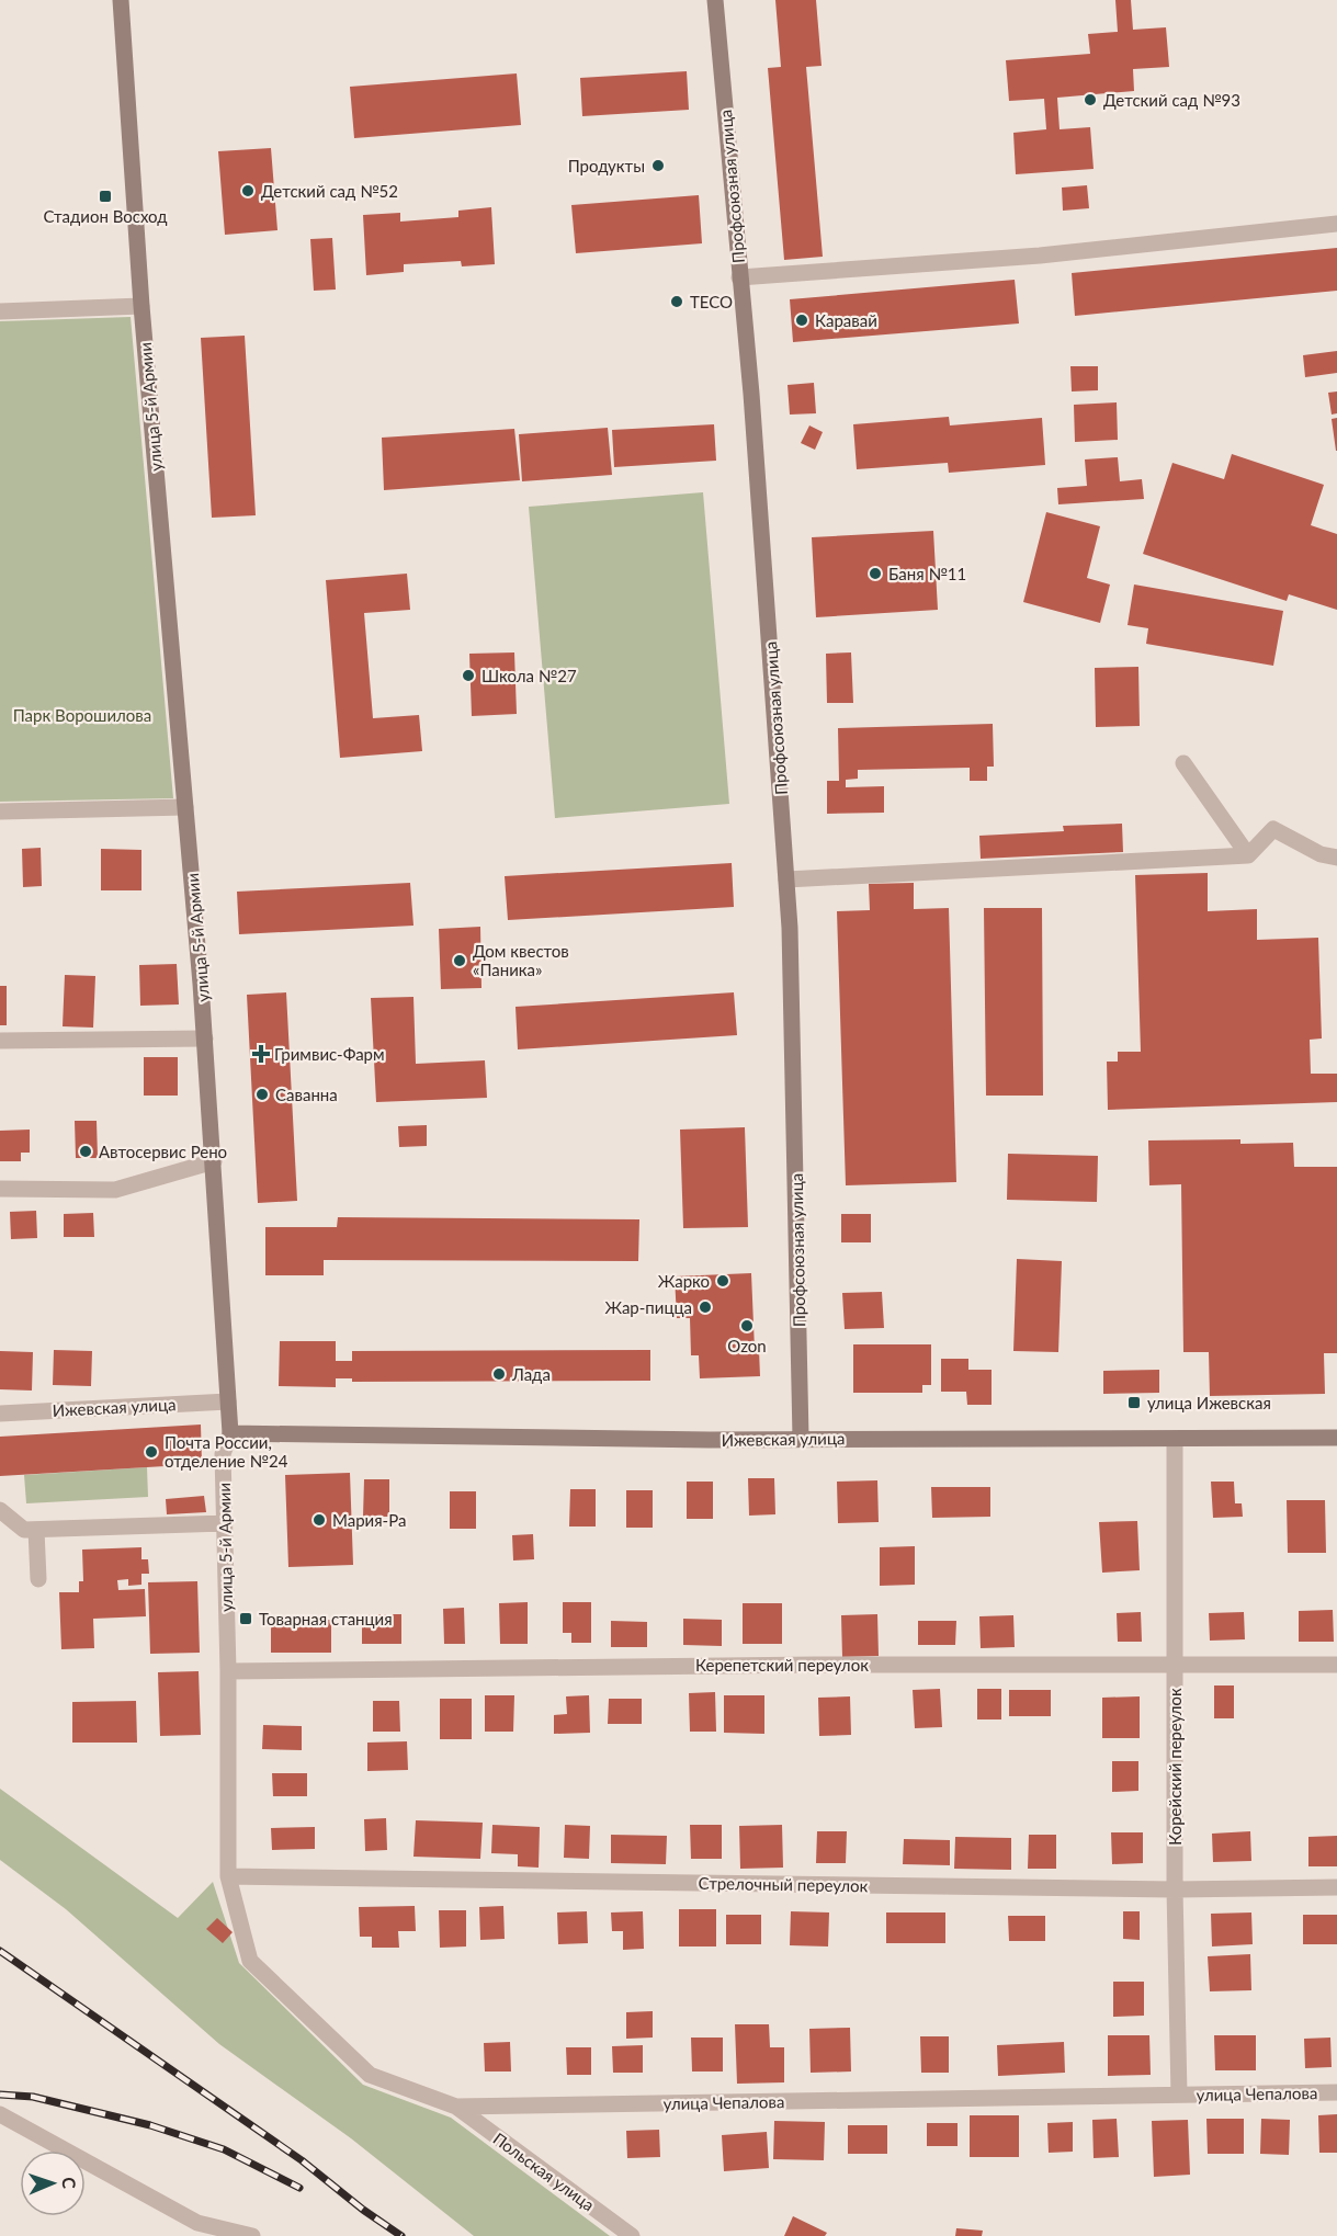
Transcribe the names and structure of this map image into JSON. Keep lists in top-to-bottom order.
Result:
{
  "streets": {
    "main road": ["Профсоюзная улица", "улица 5-й Армии", "Ижевская улица"],
    "street": [
      "Керепетский переулок",
      "Корейский переулок",
      "Стрелочный переулок",
      "улица Чепалова",
      "Польская улица"
    ]
  },
  "crossings": [
    ["Профсоюзная улица", "Ижевская улица"],
    ["улица 5-й Армии", "Ижевская улица"],
    ["улица 5-й Армии", "Керепетский переулок"],
    ["улица 5-й Армии", "Стрелочный переулок"],
    ["улица 5-й Армии", "улица Чепалова"],
    ["Ижевская улица", "Корейский переулок"],
    ["Керепетский переулок", "Корейский переулок"],
    ["Корейский переулок", "Стрелочный переулок"],
    ["Корейский переулок", "улица Чепалова"],
    ["Стрелочный переулок", "улица Чепалова"],
    ["улица Чепалова", "Польская улица"]
  ],
  "parks": ["Парк Ворошилова"],
  "places": {
    "other": [
      "Детский сад №93",
      "Продукты",
      "Детский сад №52",
      "ТЕСО",
      "Каравай",
      "Баня №11",
      "Школа №27",
      "Дом квестов «Паника»",
      "Саванна",
      "Автосервис Рено",
      "Жарко",
      "Жар-пицца",
      "Ozon",
      "Лада",
      "Почта России, отделение №24",
      "Мария-Ра"
    ],
    "transit": ["Стадион Восход", "улица Ижевская", "Товарная cтанция"],
    "health": ["Гримвис-Фарм"]
  },
  "north": "right"
}
